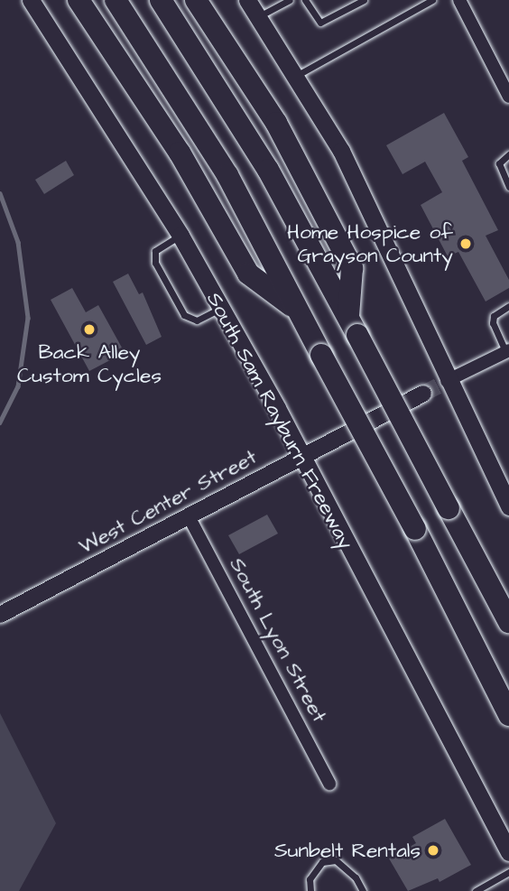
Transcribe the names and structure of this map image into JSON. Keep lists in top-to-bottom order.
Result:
{
  "streets": {
    "main road": ["South Sam Rayburn Freeway"],
    "street": ["West Center Street", "South Lyon Street"]
  },
  "crossings": [
    ["South Sam Rayburn Freeway", "West Center Street"],
    ["West Center Street", "South Lyon Street"]
  ],
  "places": ["Home Hospice of Grayson County", "Back Alley Custom Cycles", "Sunbelt Rentals"]
}
